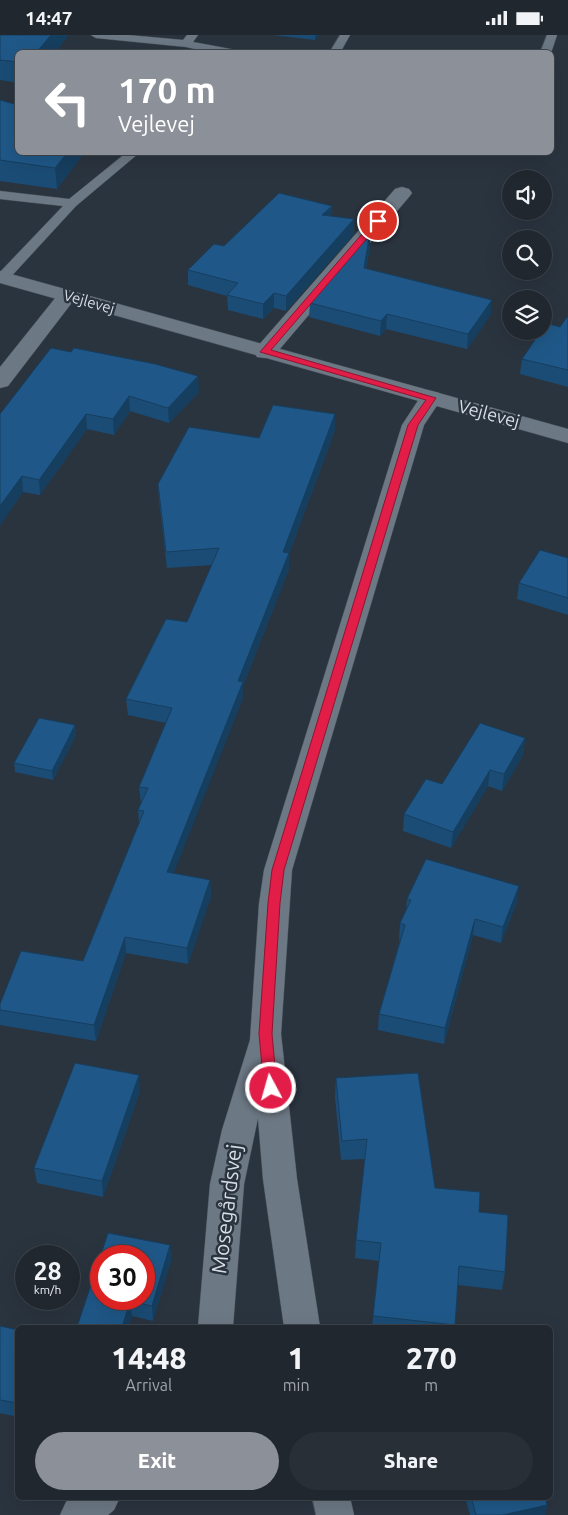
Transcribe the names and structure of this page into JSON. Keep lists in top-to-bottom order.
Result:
{
  "streets": {
    "street": ["Vejlevej", "Mosegårdsvej"]
  },
  "crossings": [
    ["Vejlevej", "Mosegårdsvej"]
  ],
  "page": {
    "status": "14:47",
    "turn": ["170 m", "Vejlevej"],
    "speed": "28 km/h",
    "limit": "30",
    "eta": [
      "14:48",
      "Arrival",
      "1",
      "min",
      "270",
      "m"
    ],
    "buttons": ["Exit", "Share"]
  }
}
